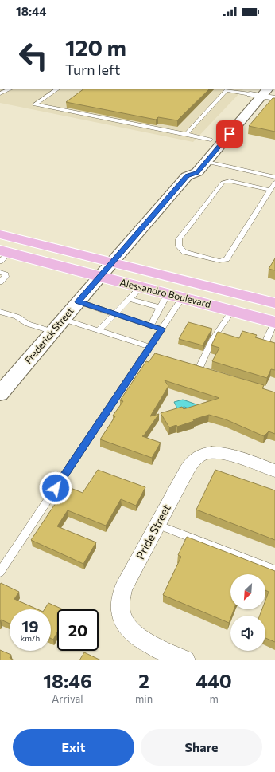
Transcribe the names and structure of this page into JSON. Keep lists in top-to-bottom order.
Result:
{
  "streets": {
    "main road": ["Alessandro Boulevard", "Frederick Street"],
    "street": ["Pride Street"]
  },
  "crossings": [
    ["Alessandro Boulevard", "Frederick Street"]
  ],
  "north": "bottom left",
  "page": {
    "status": "18:44",
    "turn": ["120 m", "Turn left"],
    "speed": "19 km/h",
    "limit": "20",
    "eta": [
      "18:46",
      "Arrival",
      "2",
      "min",
      "440",
      "m"
    ],
    "buttons": ["Exit", "Share"]
  }
}
